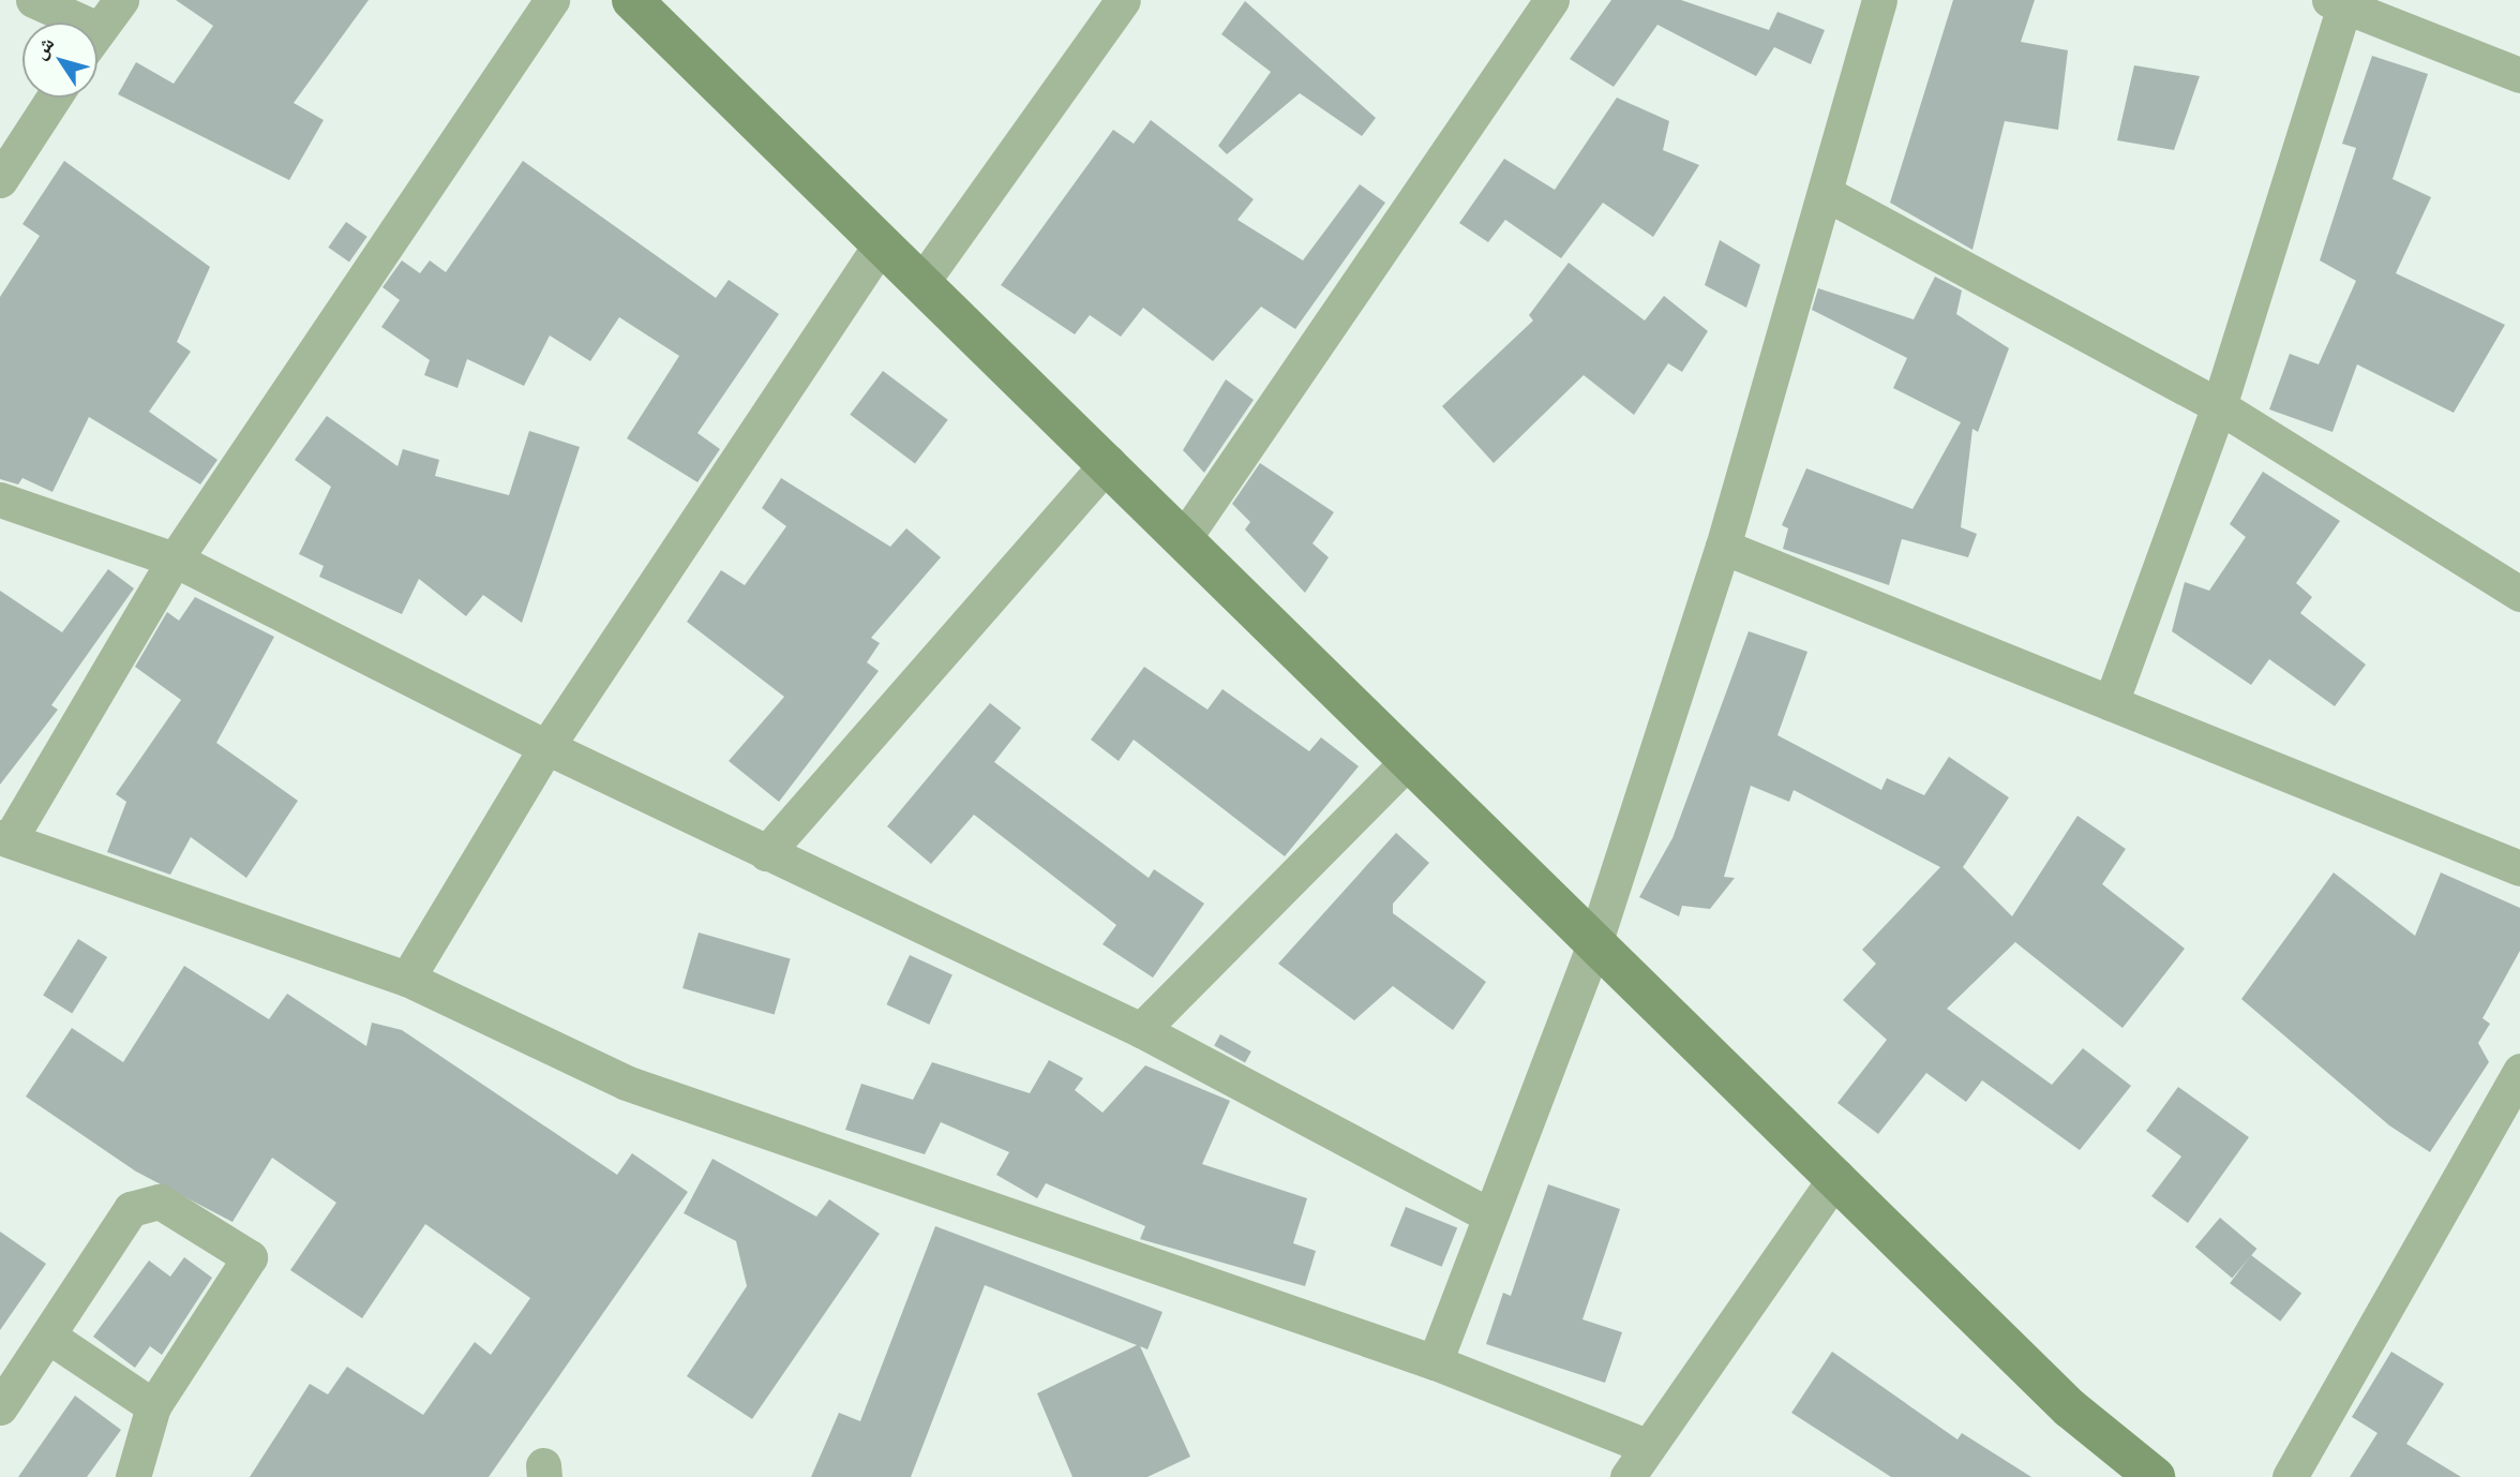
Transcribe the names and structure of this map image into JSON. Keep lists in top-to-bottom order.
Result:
{
  "north": "top left"
}
